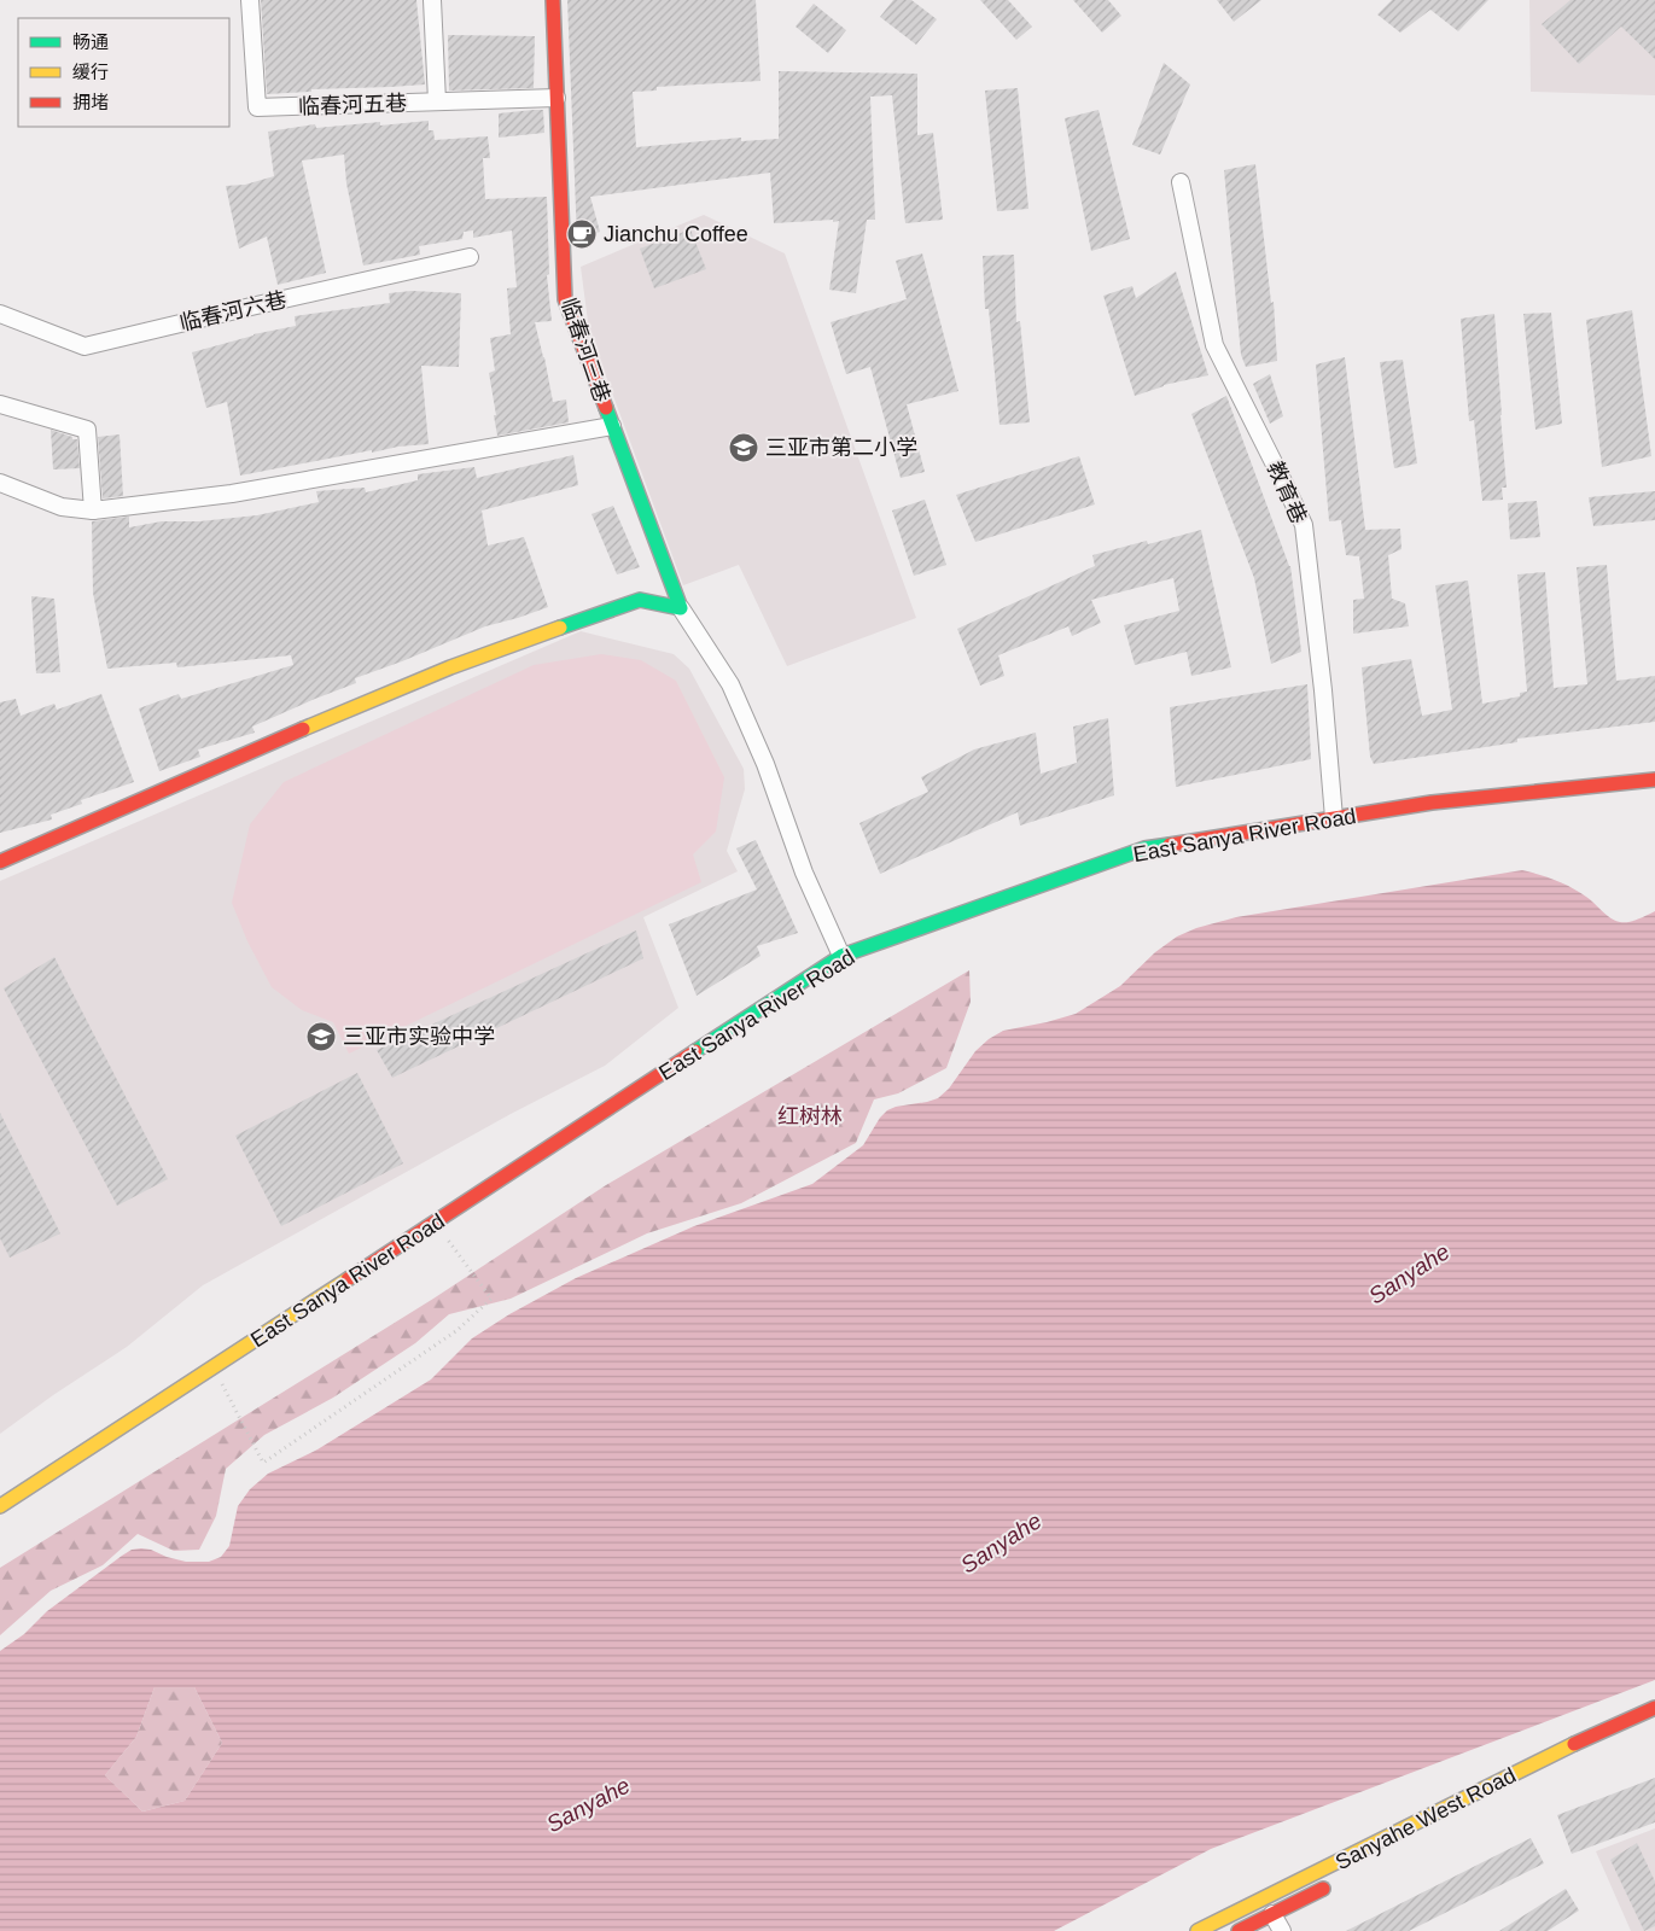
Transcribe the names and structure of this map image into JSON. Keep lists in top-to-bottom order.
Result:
{
  "streets": {
    "street": [
      "临春河五巷",
      "临春河六巷",
      "临春河三巷",
      "教育巷",
      "East Sanya River Road",
      "Sanyahe West Road"
    ]
  },
  "crossings": [
    ["临春河五巷", "临春河三巷"],
    ["教育巷", "East Sanya River Road"]
  ],
  "water": ["Sanyahe"],
  "parks": ["红树林"],
  "places": {
    "cafe": ["Jianchu Coffee"],
    "school or university": ["三亚市第二小学", "三亚市实验中学"]
  },
  "legend": ["畅通", "缓行", "拥堵"]
}
